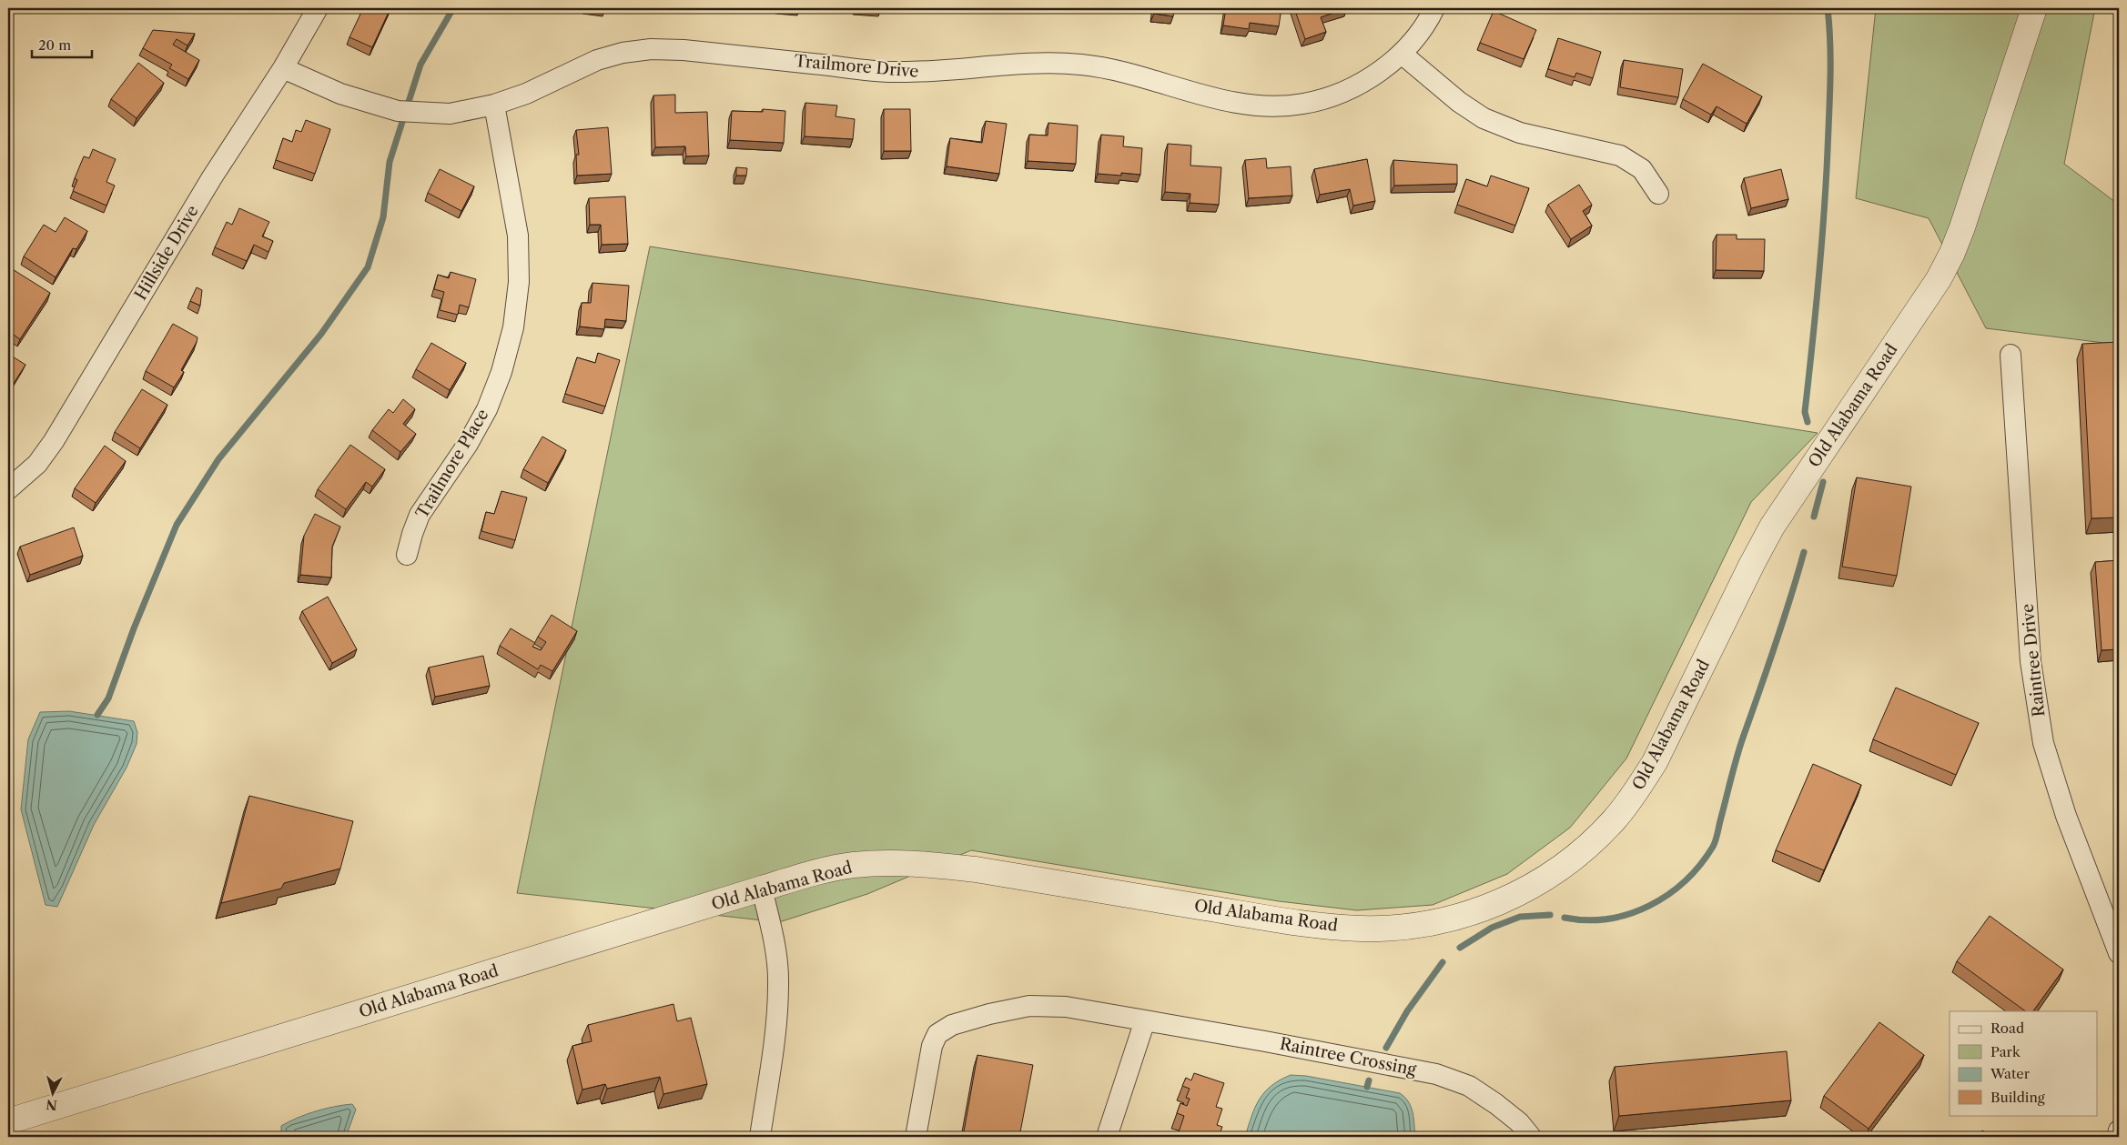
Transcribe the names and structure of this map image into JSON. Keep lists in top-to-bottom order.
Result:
{
  "streets": {
    "street": [
      "Trailmore Drive",
      "Hillside Drive",
      "Old Alabama Road",
      "Trailmore Place",
      "Raintree Drive",
      "Raintree Crossing"
    ]
  },
  "crossings": [
    ["Trailmore Drive", "Hillside Drive"],
    ["Trailmore Drive", "Trailmore Place"]
  ],
  "legend": [
    "Road",
    "Park",
    "Water",
    "Building"
  ],
  "scale_bar": "20 m",
  "north": "bottom"
}
